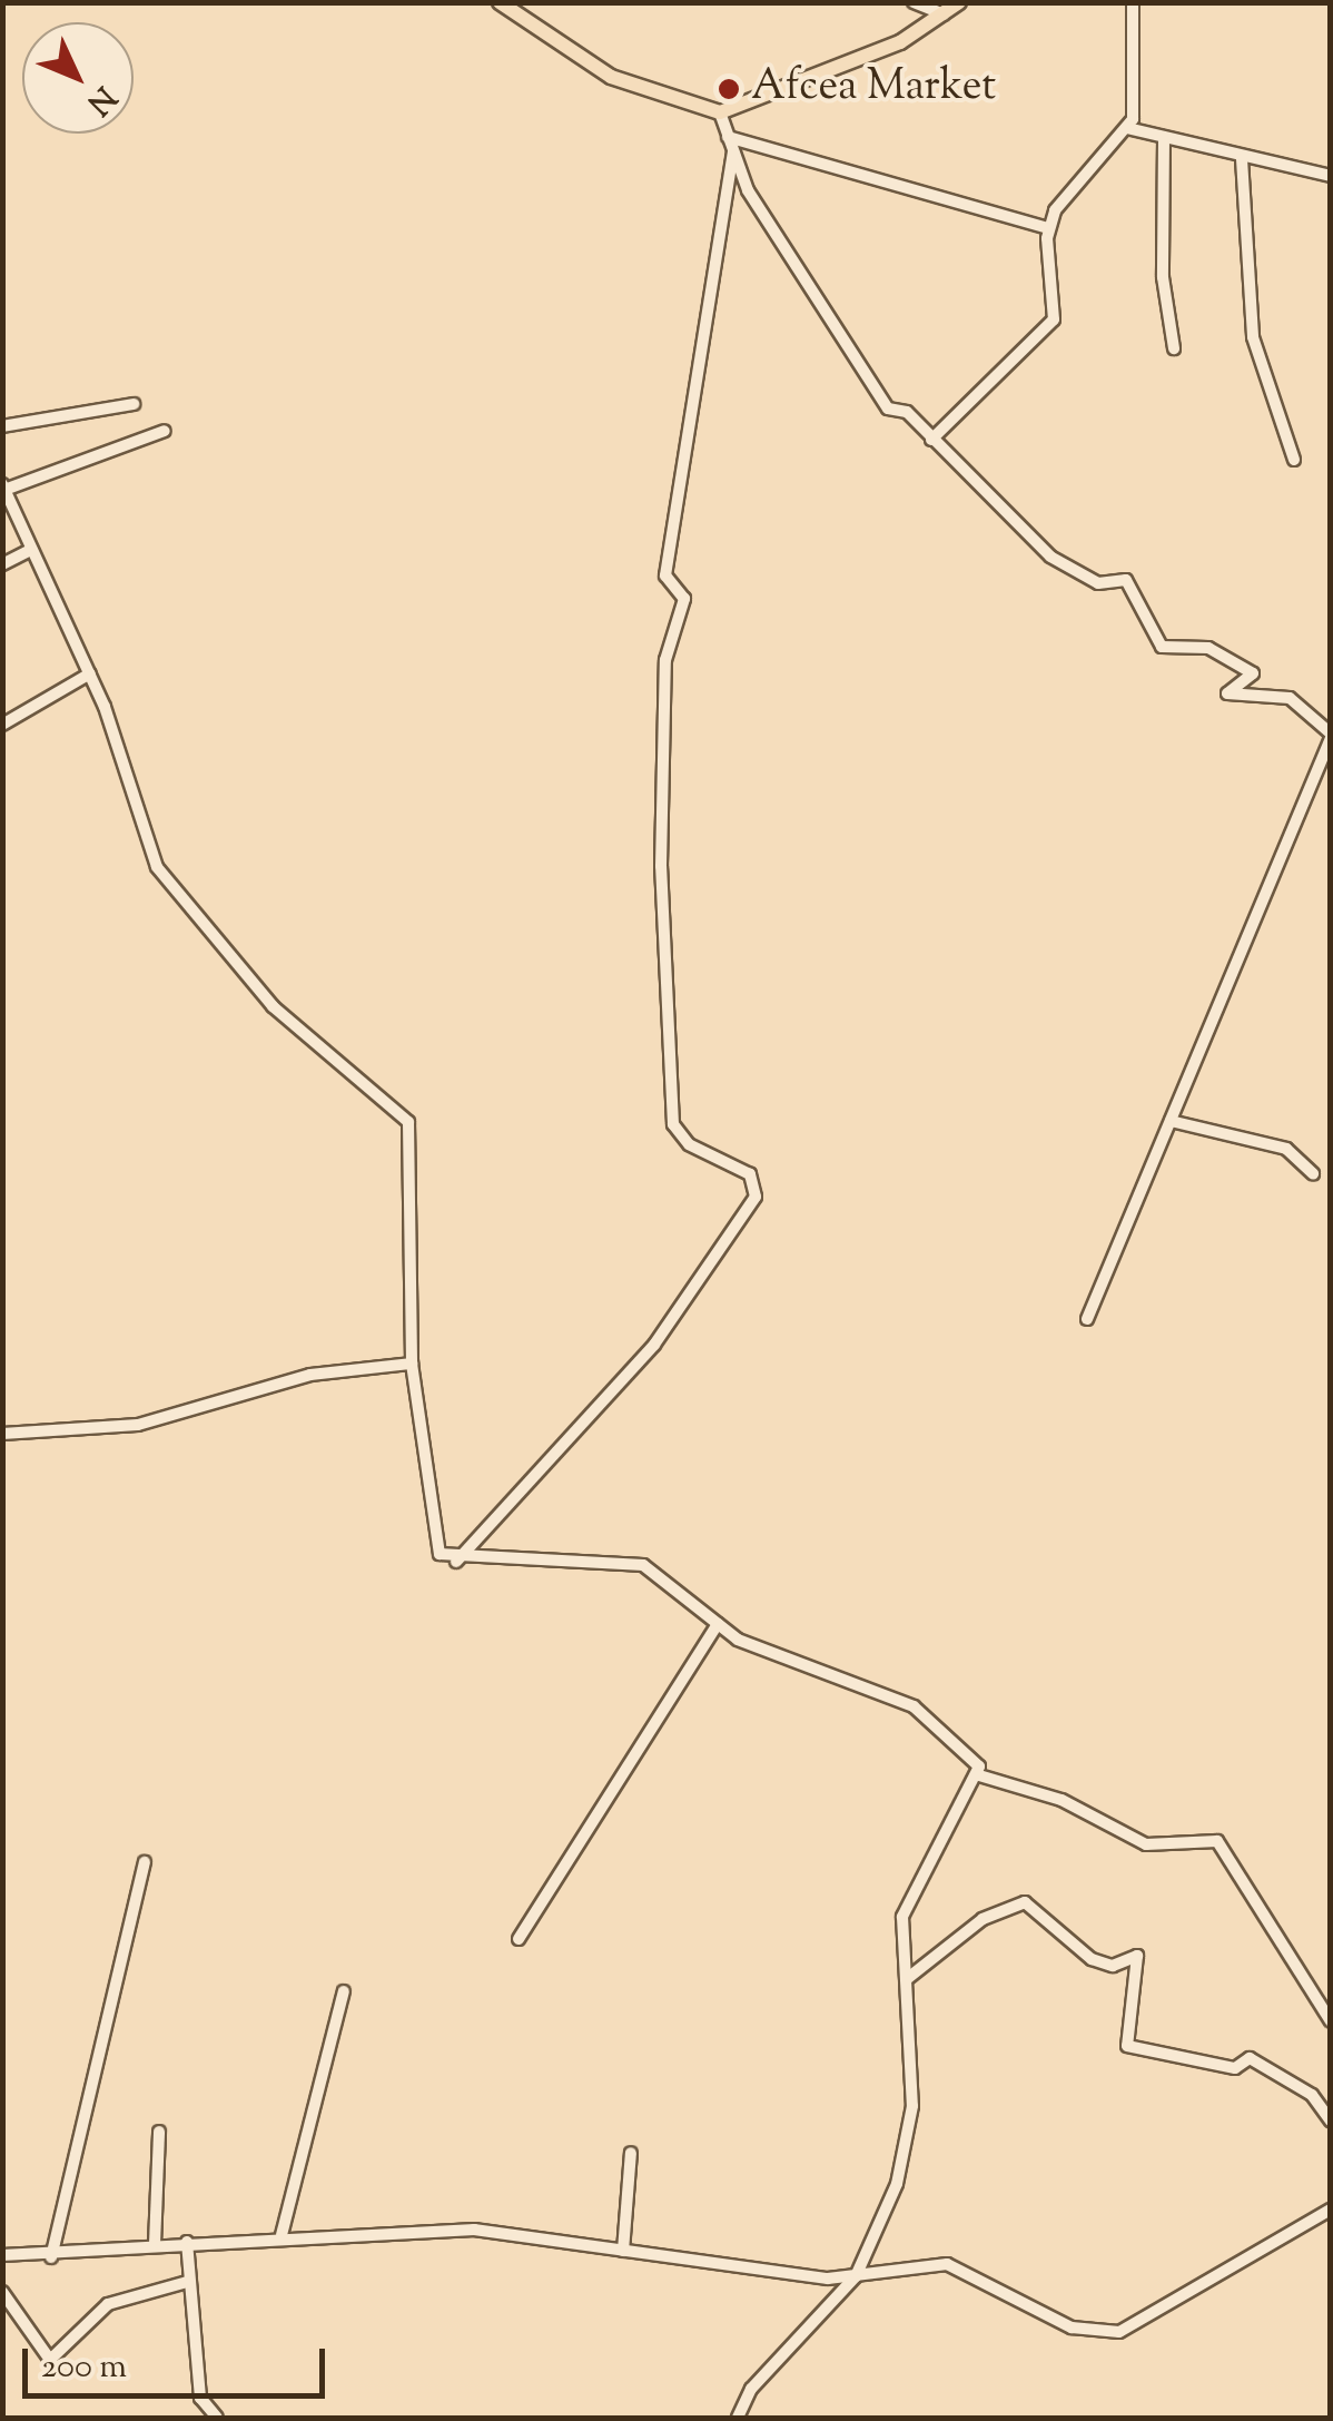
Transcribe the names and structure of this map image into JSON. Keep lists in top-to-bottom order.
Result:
{
  "places": ["Afcea Market"],
  "scale_bar": "200 m",
  "north": "bottom right"
}
